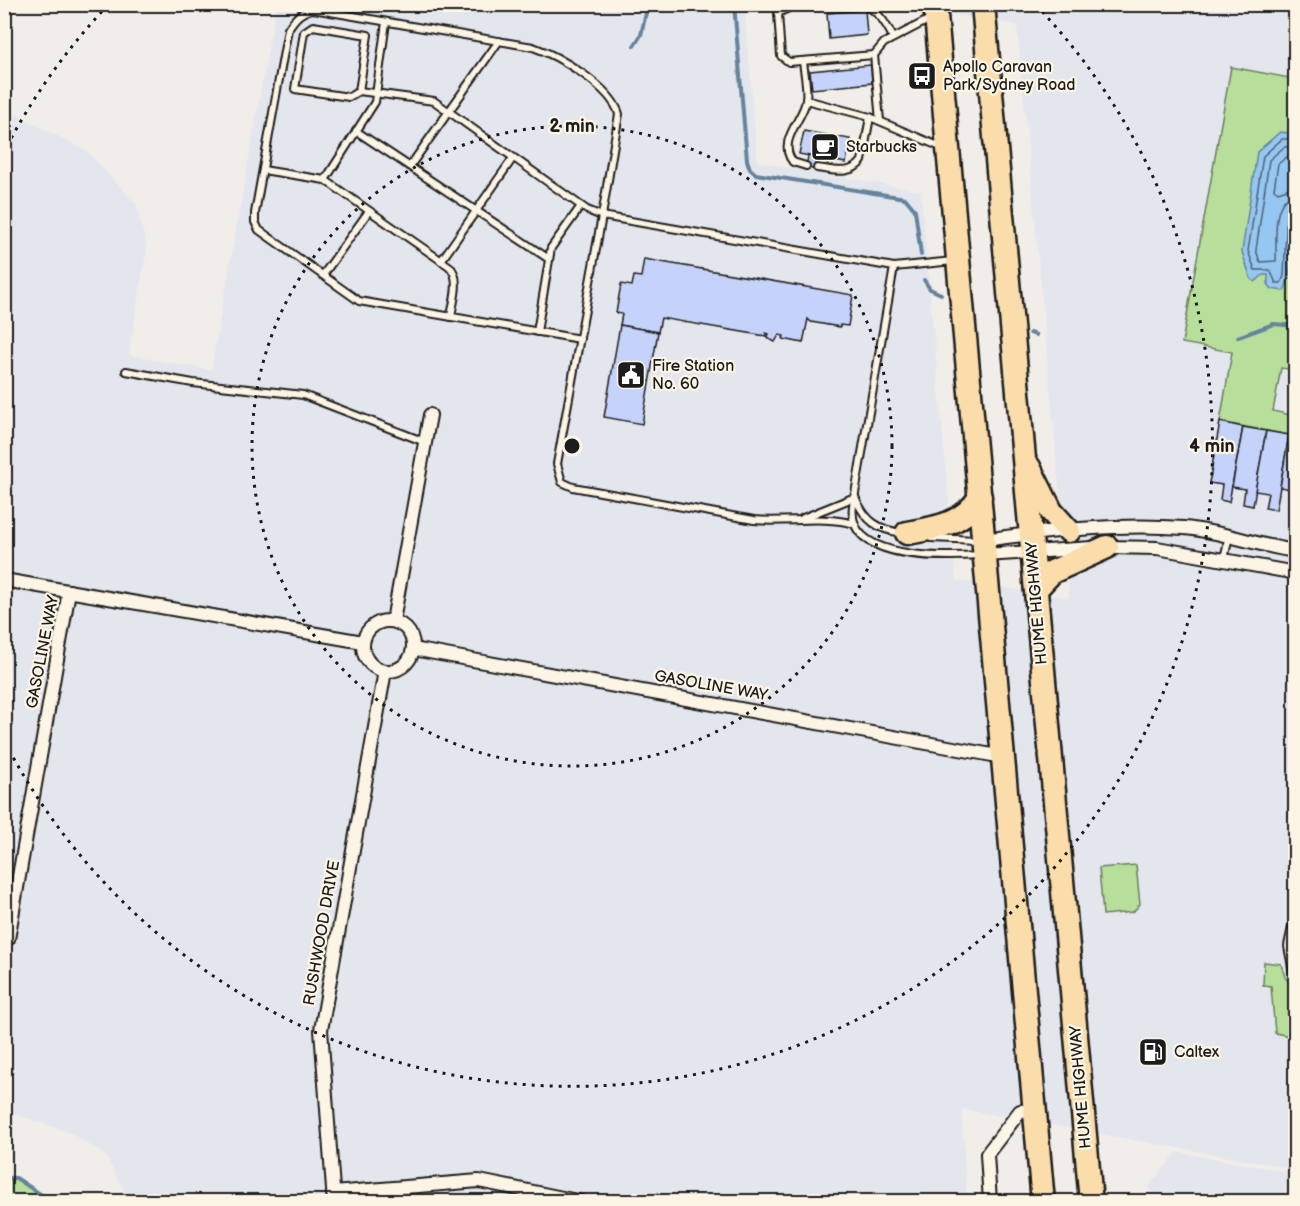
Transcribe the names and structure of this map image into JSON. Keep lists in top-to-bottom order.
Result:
{
  "streets": {
    "highway": ["HUME HIGHWAY"],
    "street": ["GASOLINE WAY", "RUSHWOOD DRIVE"]
  },
  "crossings": [
    ["GASOLINE WAY", "RUSHWOOD DRIVE"]
  ],
  "places": {
    "bus stop": ["Apollo Caravan Park/Sydney Road"],
    "cafe": ["Starbucks"],
    "public building": ["Fire Station No. 60"],
    "fuel station": ["Caltex"]
  },
  "rings": ["2 min", "4 min"]
}
